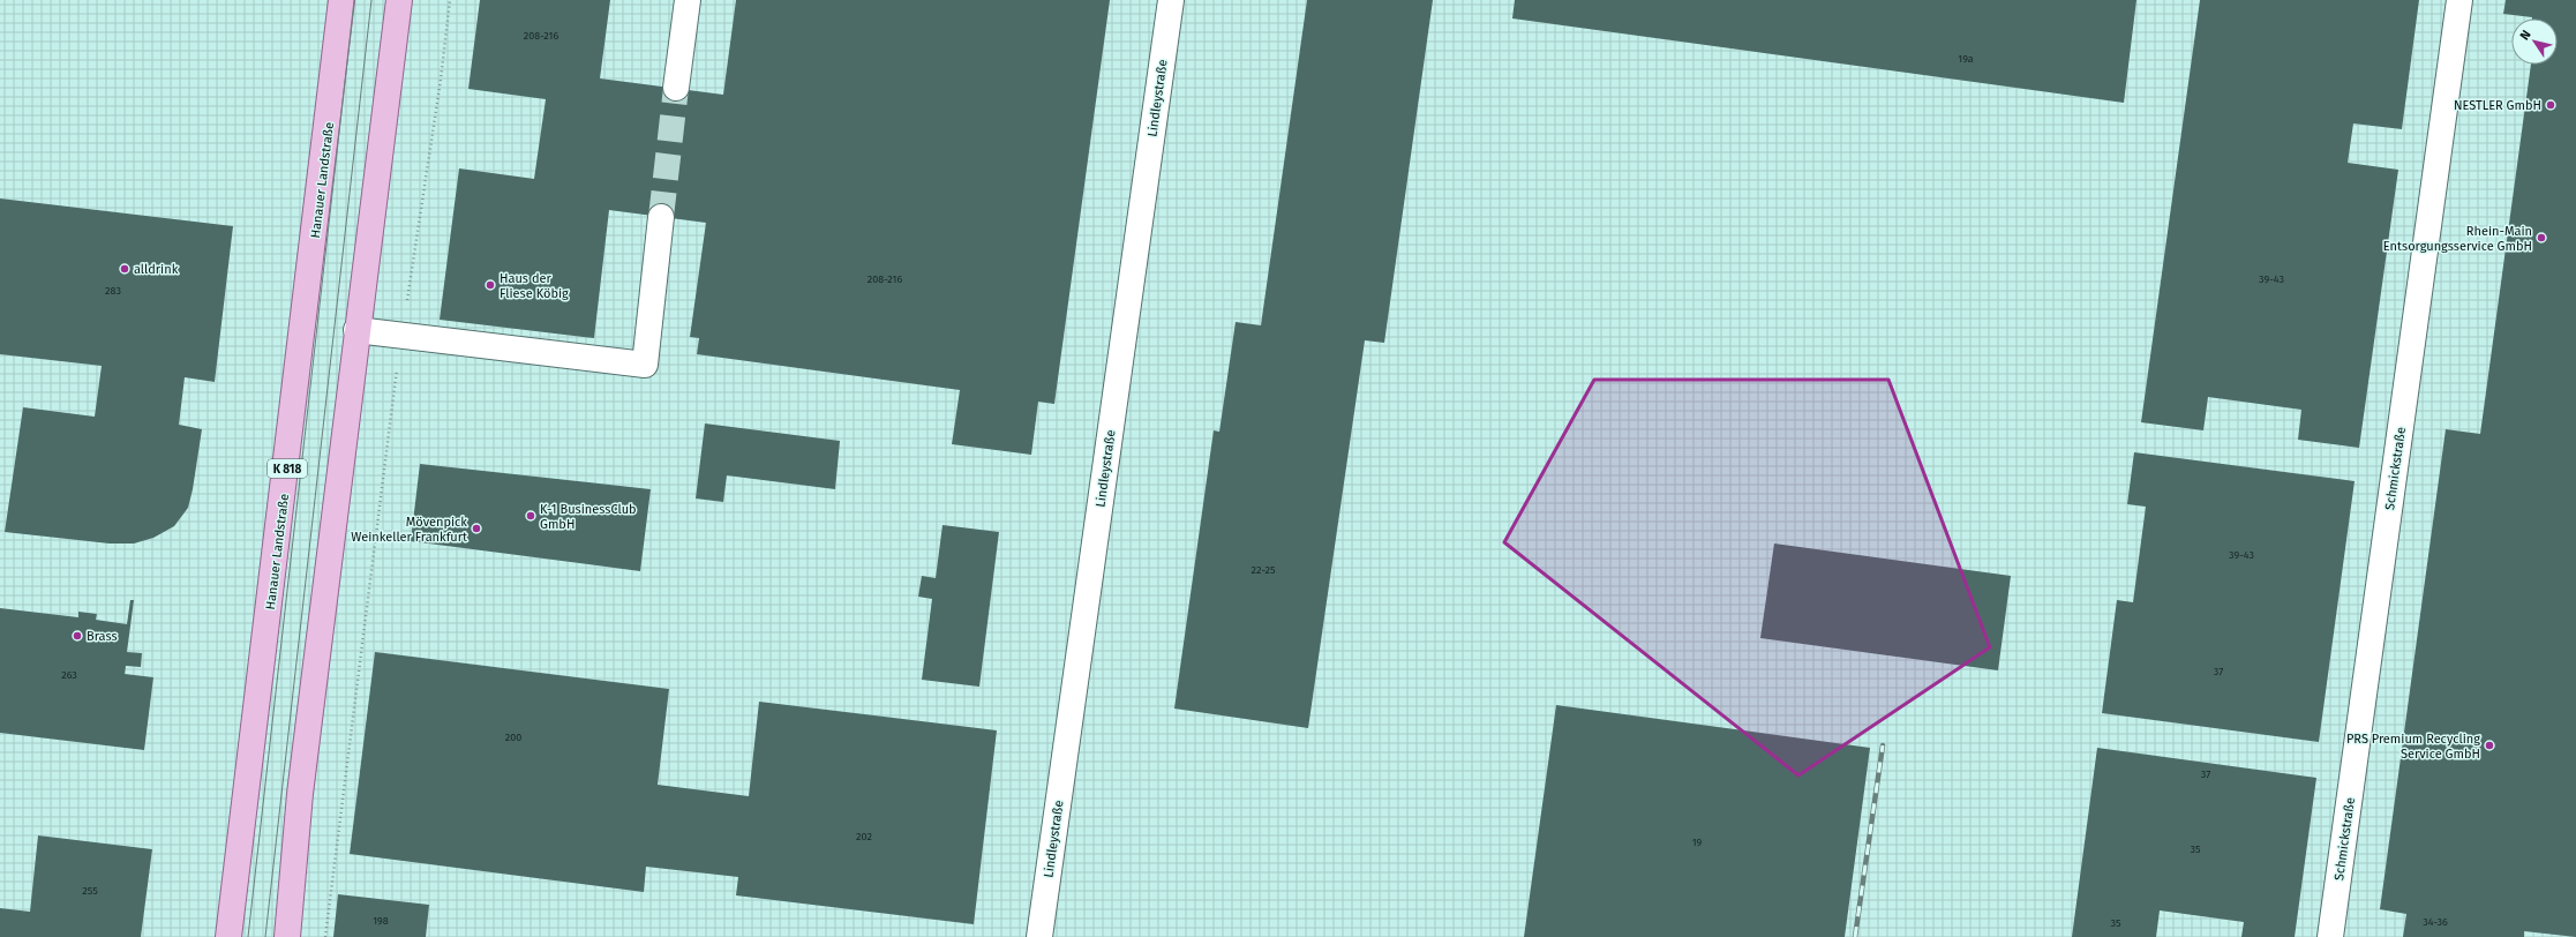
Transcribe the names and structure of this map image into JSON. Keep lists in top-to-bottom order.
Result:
{
  "streets": {
    "main road": ["Hanauer Landstraße", "K 818"],
    "street": ["Lindleystraße", "Schmickstraße"]
  },
  "places": [
    "NESTLER GmbH",
    "Rhein-Main Entsorgungsservice GmbH",
    "alldrink",
    "Haus der Fliese Köbig",
    "K-1 BusinessClub GmbH",
    "Mövenpick Weinkeller Frankfurt",
    "Brass",
    "PRS Premium Recycling Service GmbH"
  ],
  "house_numbers": [
    "208-216",
    "19a",
    "208-216",
    "39-43",
    "283",
    "39-43",
    "22-25",
    "37",
    "263",
    "200",
    "37",
    "202",
    "19",
    "35",
    "255",
    "198",
    "34-36",
    "35"
  ],
  "north": "top left"
}
